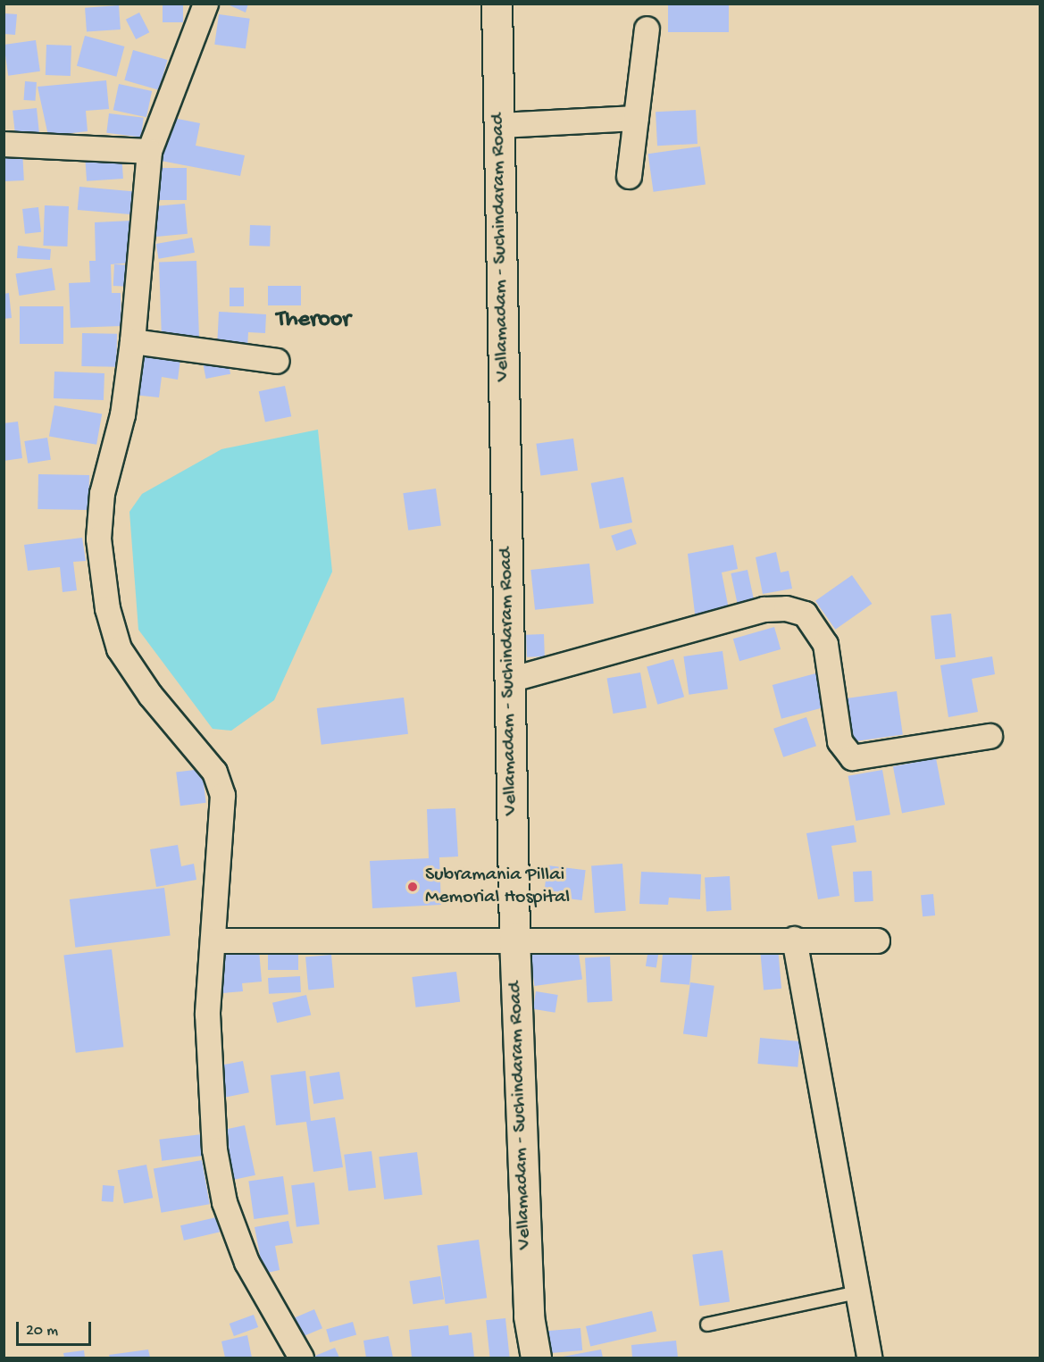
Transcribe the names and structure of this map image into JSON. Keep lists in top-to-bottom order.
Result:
{
  "streets": {
    "main road": ["Vellamadam - Suchindaram Road"]
  },
  "districts": ["Theroor"],
  "places": ["Subramania Pillai Memorial Hospital"],
  "scale_bar": "20 m"
}
